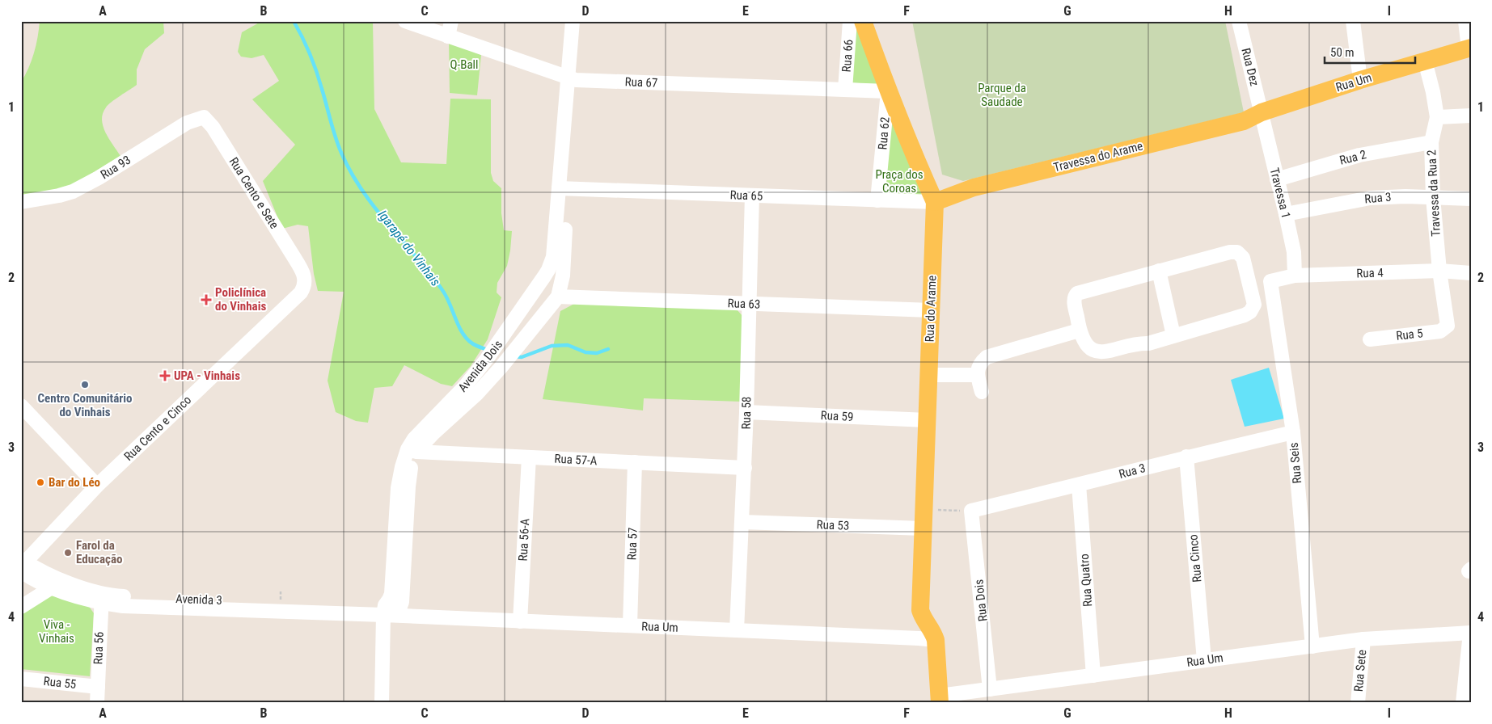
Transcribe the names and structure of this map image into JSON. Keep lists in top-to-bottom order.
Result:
{
  "streets": {
    "main road": ["Rua Um", "Travessa do Arame", "Rua do Arame"],
    "street": [
      "Rua 66",
      "Rua Dez",
      "Rua 67",
      "Rua 62",
      "Rua 2",
      "Rua 93",
      "Rua Cento e Sete",
      "Travessa 1",
      "Travessa da Rua 2",
      "Rua 65",
      "Rua 3",
      "Rua 4",
      "Rua 63",
      "Rua 5",
      "Avenida Dois",
      "Rua 58",
      "Rua 59",
      "Rua Cento e Cinco",
      "Rua 57-A",
      "Rua Seis",
      "Rua 53",
      "Rua 56-A",
      "Rua 57",
      "Rua Cinco",
      "Rua Quatro",
      "Avenida 3",
      "Rua Dois",
      "Rua 56",
      "Rua Sete",
      "Rua 55"
    ]
  },
  "crossings": [
    ["Rua 66", "Rua 67"],
    ["Rua Dez", "Rua Um"],
    ["Rua Dez", "Travessa do Arame"],
    ["Rua Dez", "Travessa 1"],
    ["Rua 67", "Rua 62"],
    ["Rua 67", "Rua do Arame"],
    ["Rua 67", "Avenida Dois"],
    ["Rua Um", "Travessa do Arame"],
    ["Rua Um", "Travessa 1"],
    ["Rua Um", "Travessa da Rua 2"],
    ["Rua Um", "Rua do Arame"],
    ["Rua Um", "Avenida Dois"],
    ["Rua Um", "Rua 58"],
    ["Rua Um", "Rua Seis"],
    ["Rua Um", "Rua 56-A"],
    ["Rua Um", "Rua 57"],
    ["Rua Um", "Rua Cinco"],
    ["Rua Um", "Rua Quatro"],
    ["Rua Um", "Avenida 3"],
    ["Rua Um", "Rua Dois"],
    ["Rua Um", "Rua Sete"],
    ["Rua 62", "Rua 65"],
    ["Rua 62", "Rua do Arame"],
    ["Travessa do Arame", "Travessa 1"],
    ["Travessa do Arame", "Rua 65"],
    ["Travessa do Arame", "Rua do Arame"],
    ["Rua 2", "Travessa 1"],
    ["Rua 2", "Travessa da Rua 2"],
    ["Rua 93", "Rua Cento e Sete"],
    ["Rua Cento e Sete", "Rua Cento e Cinco"],
    ["Travessa 1", "Rua 3"],
    ["Travessa 1", "Rua 4"],
    ["Travessa da Rua 2", "Rua 3"],
    ["Travessa da Rua 2", "Rua 4"],
    ["Travessa da Rua 2", "Rua 5"],
    ["Rua 65", "Rua do Arame"],
    ["Rua 65", "Avenida Dois"],
    ["Rua 65", "Rua 58"],
    ["Rua 3", "Rua Seis"],
    ["Rua 3", "Rua Cinco"],
    ["Rua 3", "Rua Quatro"],
    ["Rua 3", "Rua Dois"],
    ["Rua 4", "Rua Seis"],
    ["Rua 63", "Rua do Arame"],
    ["Rua 63", "Avenida Dois"],
    ["Rua 63", "Rua 58"],
    ["Rua do Arame", "Rua 59"],
    ["Rua do Arame", "Rua 53"],
    ["Avenida Dois", "Rua 57-A"],
    ["Avenida Dois", "Avenida 3"],
    ["Rua 58", "Rua 59"],
    ["Rua 58", "Rua 57-A"],
    ["Rua 58", "Rua 53"],
    ["Rua Cento e Cinco", "Avenida 3"],
    ["Rua 57-A", "Rua 56-A"],
    ["Rua 57-A", "Rua 57"],
    ["Avenida 3", "Rua 56"],
    ["Rua 56", "Rua 55"]
  ],
  "water": ["Igarapé do Vinhais"],
  "parks": [
    "Q-Ball",
    "Parque da Saudade",
    "Praça dos Coroas",
    "Viva - Vinhais"
  ],
  "places": {
    "health": ["Policlínica do Vinhais", "UPA - Vinhais"],
    "other": ["Centro Comunitário do Vinhais", "Bar do Léo", "Farol da Educação"]
  },
  "scale_bar": "50 m",
  "grid": {
    "columns": [
      "A",
      "B",
      "C",
      "D",
      "E",
      "F",
      "G",
      "H",
      "I"
    ],
    "rows": [
      "1",
      "2",
      "3",
      "4"
    ]
  }
}
